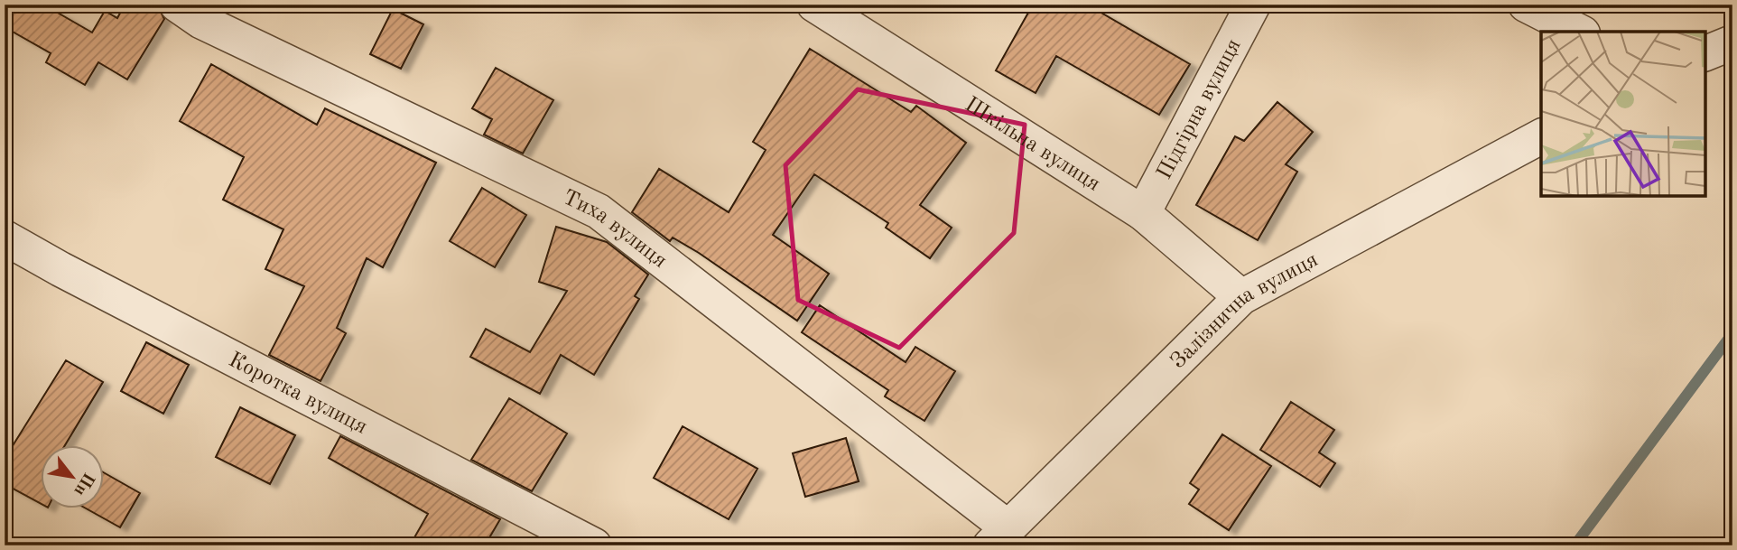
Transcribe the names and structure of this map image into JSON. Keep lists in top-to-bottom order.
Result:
{
  "streets": {
    "street": [
      "Підгірна вулиця",
      "Шкільна вулиця",
      "Тиха вулиця",
      "Залізнична вулиця",
      "Коротка вулиця"
    ]
  },
  "crossings": [
    ["Підгірна вулиця", "Шкільна вулиця"],
    ["Шкільна вулиця", "Залізнична вулиця"],
    ["Тиха вулиця", "Залізнична вулиця"]
  ],
  "north": "bottom right"
}
